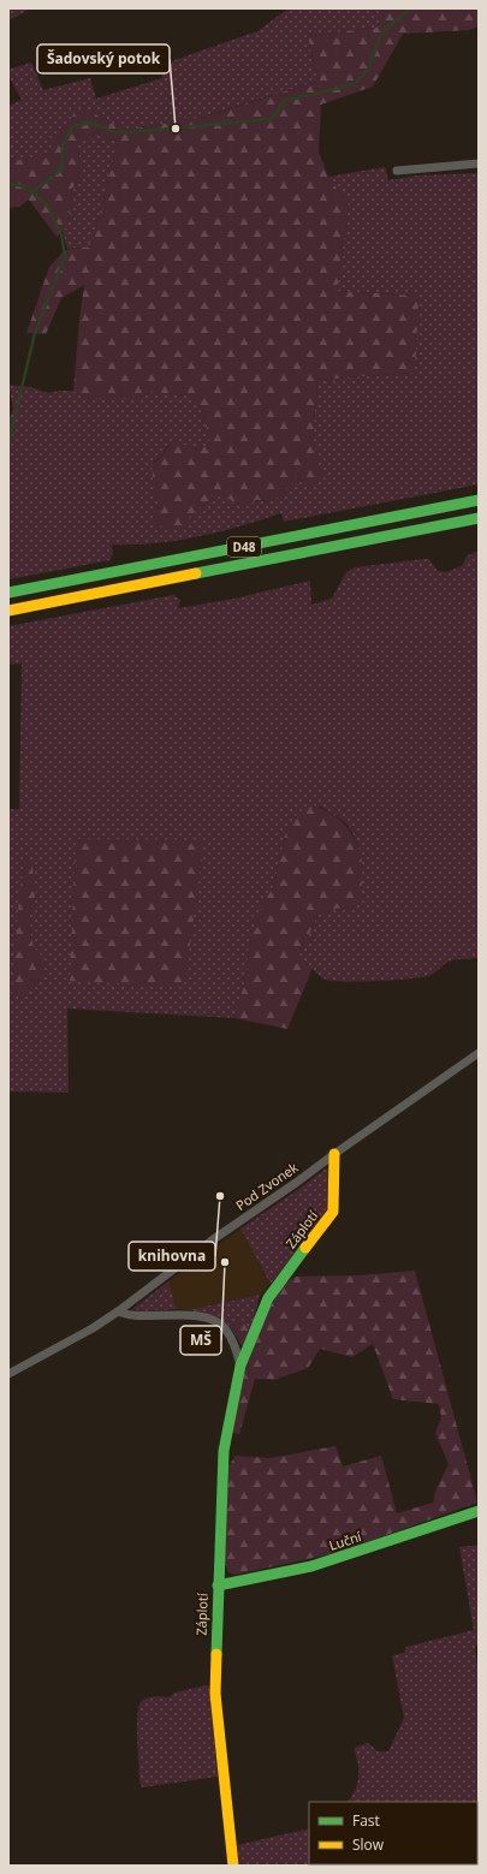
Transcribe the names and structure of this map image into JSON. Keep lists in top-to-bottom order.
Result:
{
  "streets": {
    "main road": ["D48", "Záplotí", "Luční"],
    "street": ["Pod Zvonek"]
  },
  "crossings": [
    ["Pod Zvonek", "Záplotí"],
    ["Záplotí", "Luční"]
  ],
  "places": ["Šadovský potok", "knihovna", "MŠ"],
  "legend": ["Fast", "Slow"]
}
